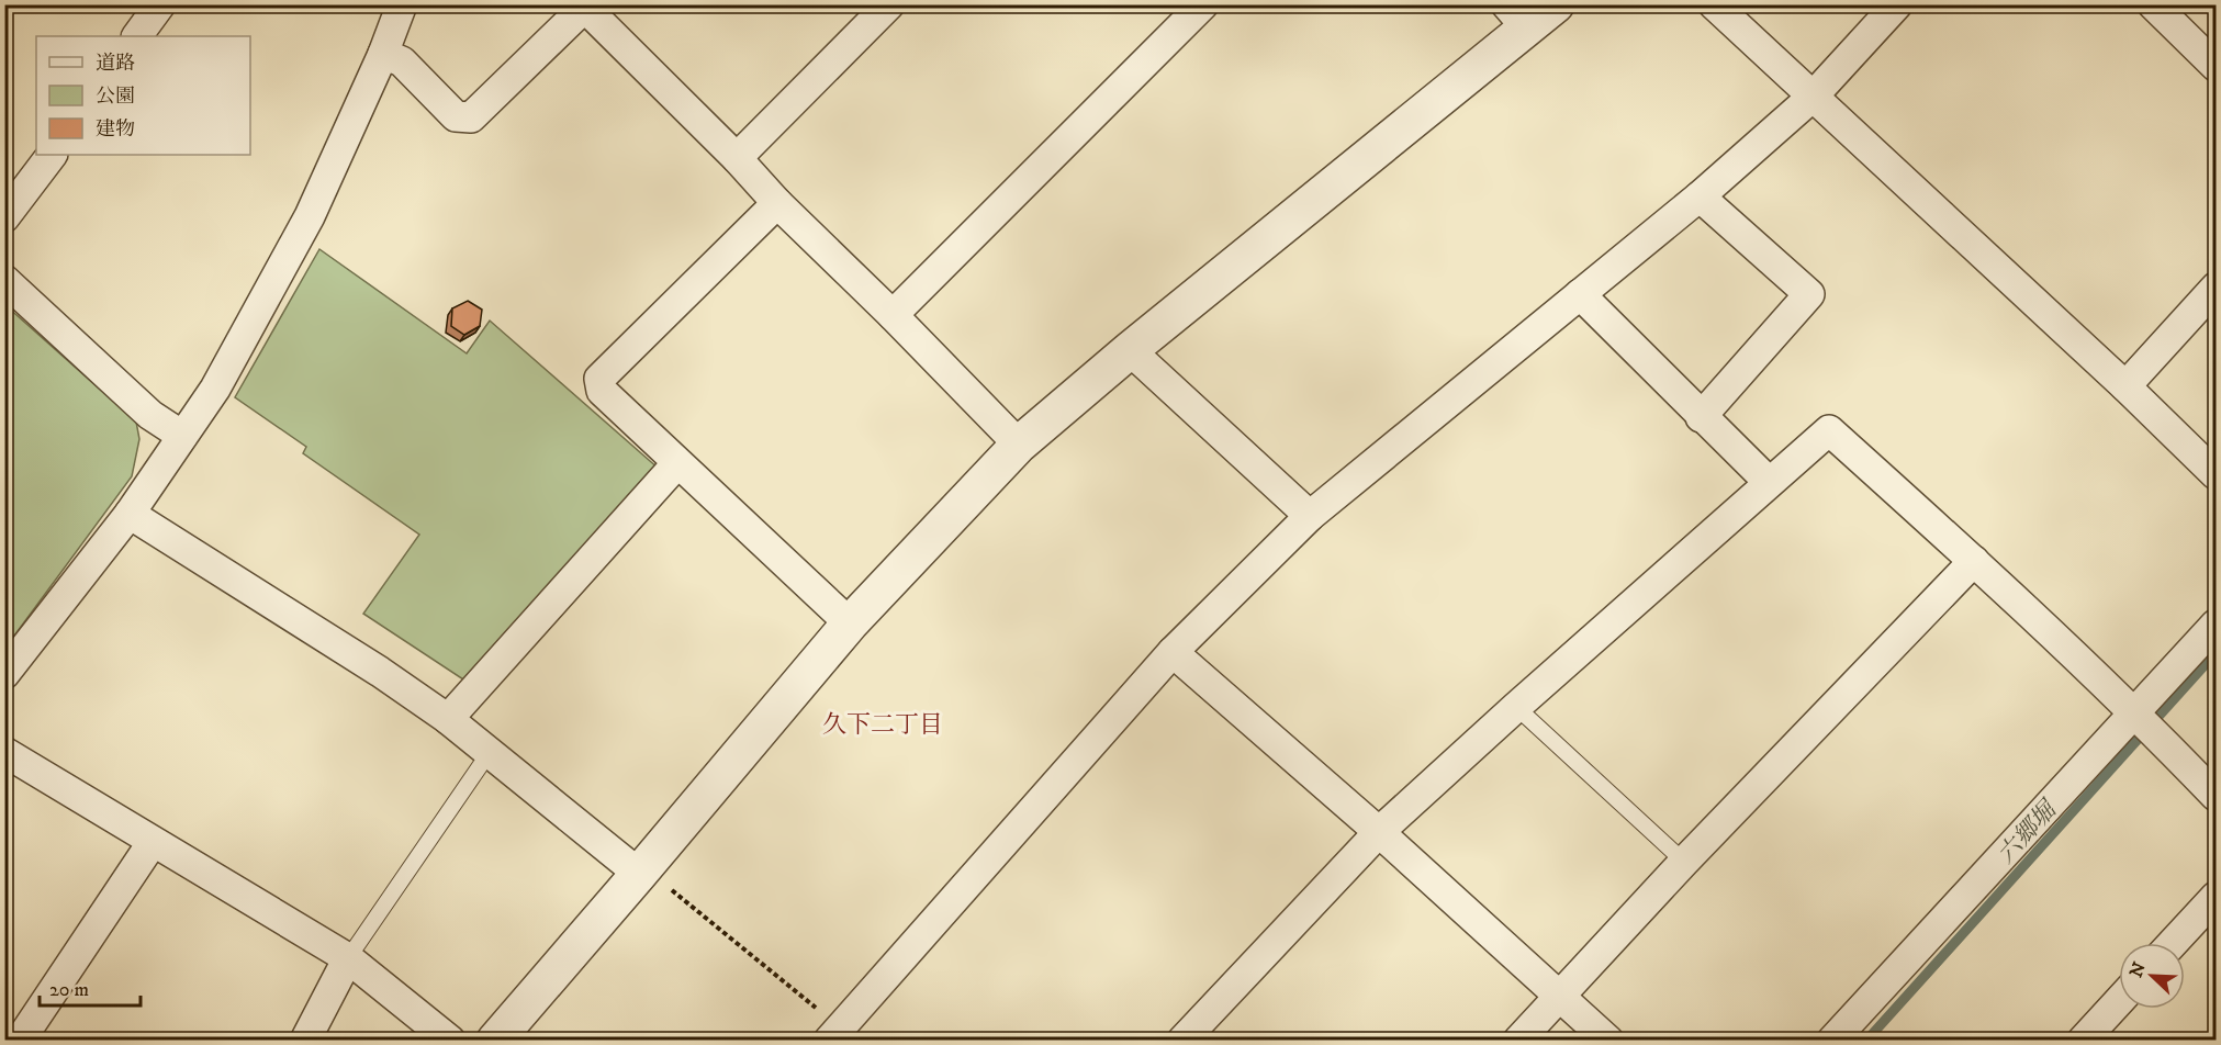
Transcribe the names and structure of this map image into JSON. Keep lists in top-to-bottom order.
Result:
{
  "districts": ["久下二丁目"],
  "water": ["六郷堀"],
  "legend": ["道路", "公園", "建物"],
  "scale_bar": "20 m",
  "north": "top left"
}
